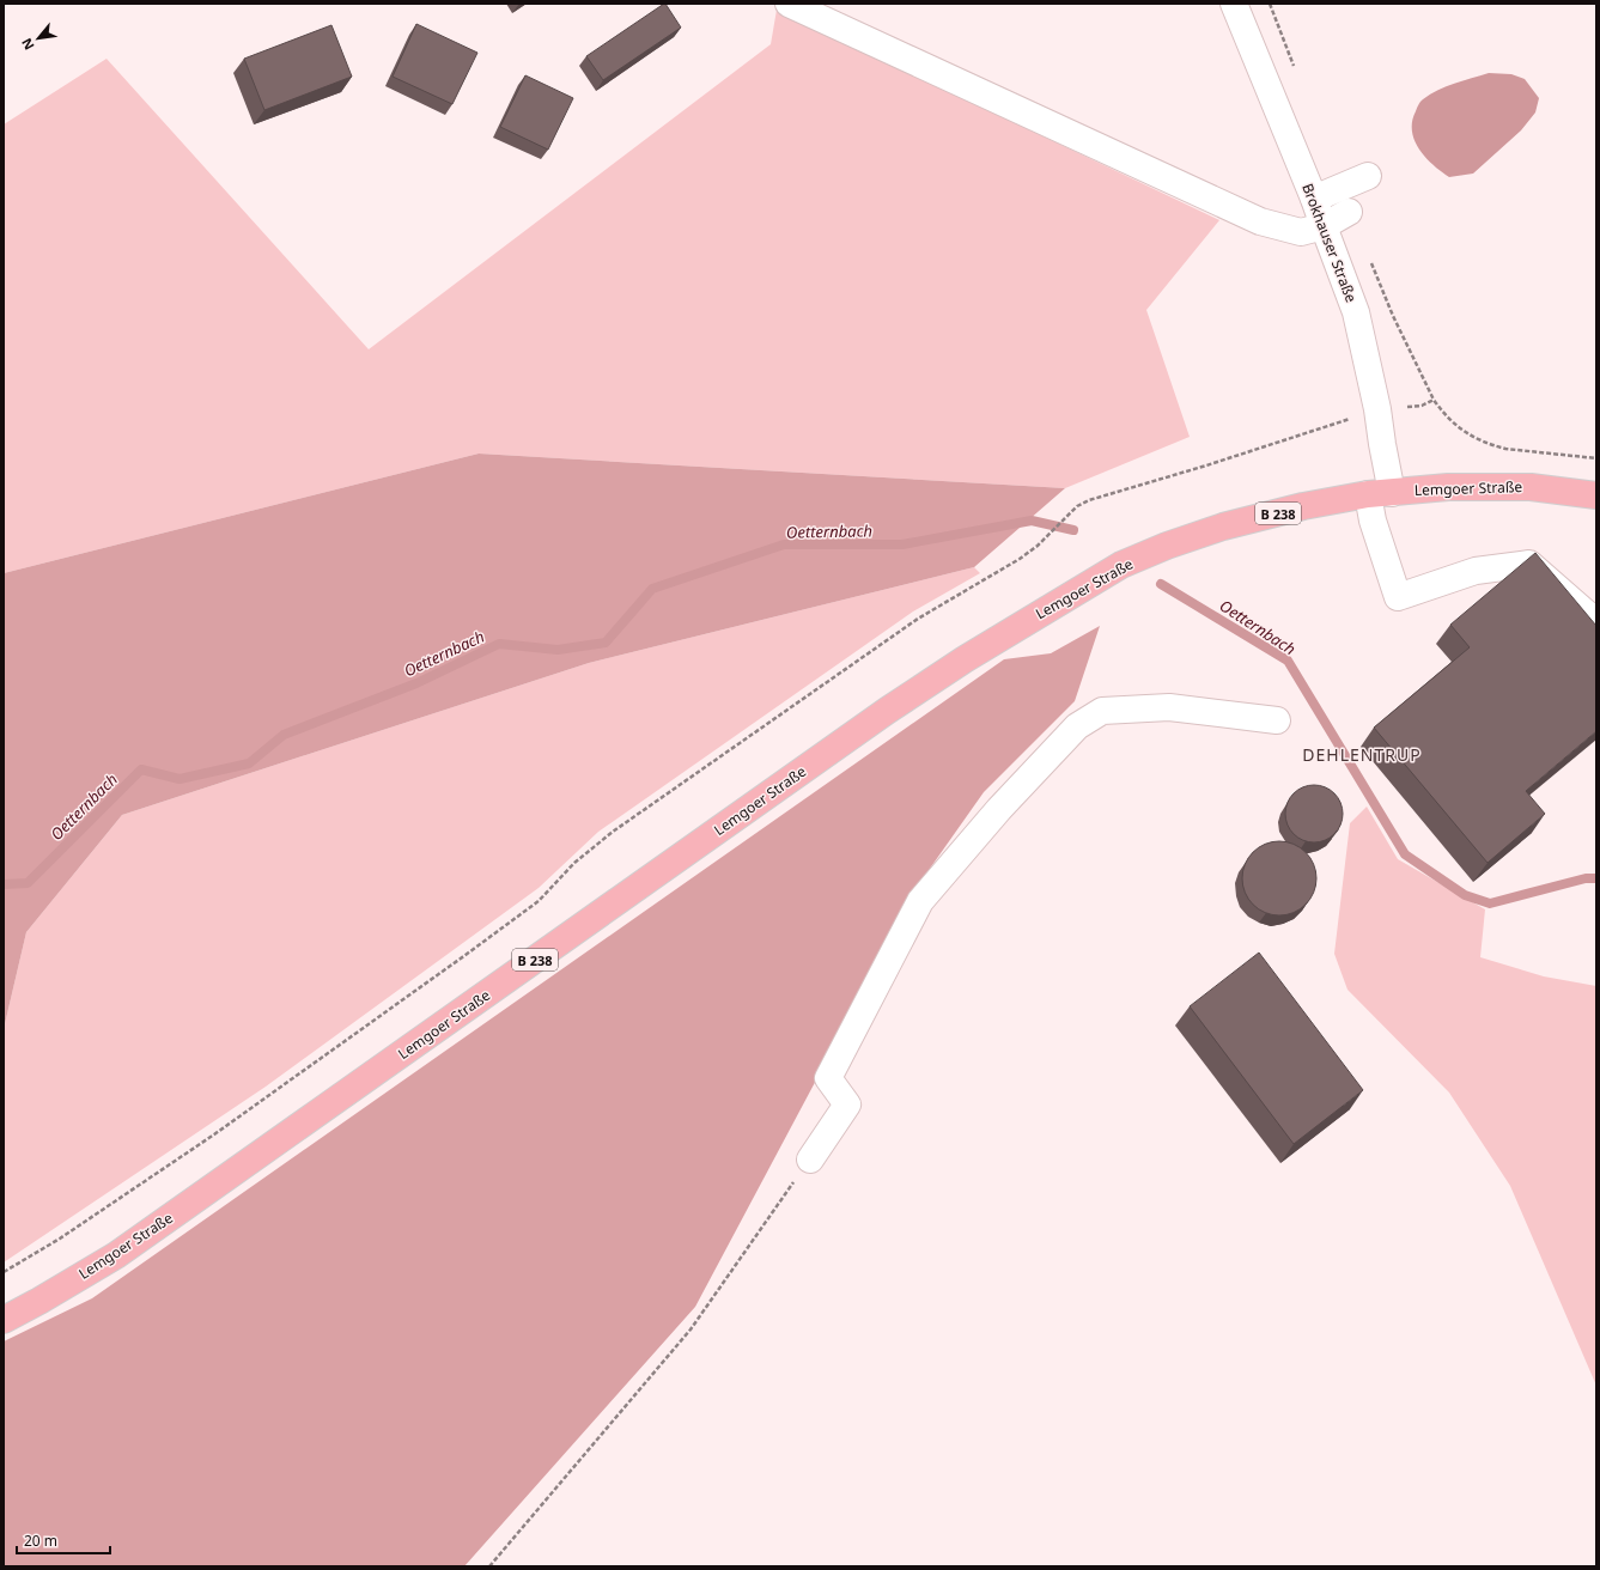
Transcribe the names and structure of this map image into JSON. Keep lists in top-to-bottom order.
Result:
{
  "streets": {
    "main road": ["Lemgoer Straße", "B 238"],
    "street": ["Brokhauser Straße"]
  },
  "crossings": [
    ["Brokhauser Straße", "Lemgoer Straße"]
  ],
  "districts": ["DEHLENTRUP"],
  "water": ["Oetternbach"],
  "scale_bar": "20 m",
  "north": "bottom left"
}
